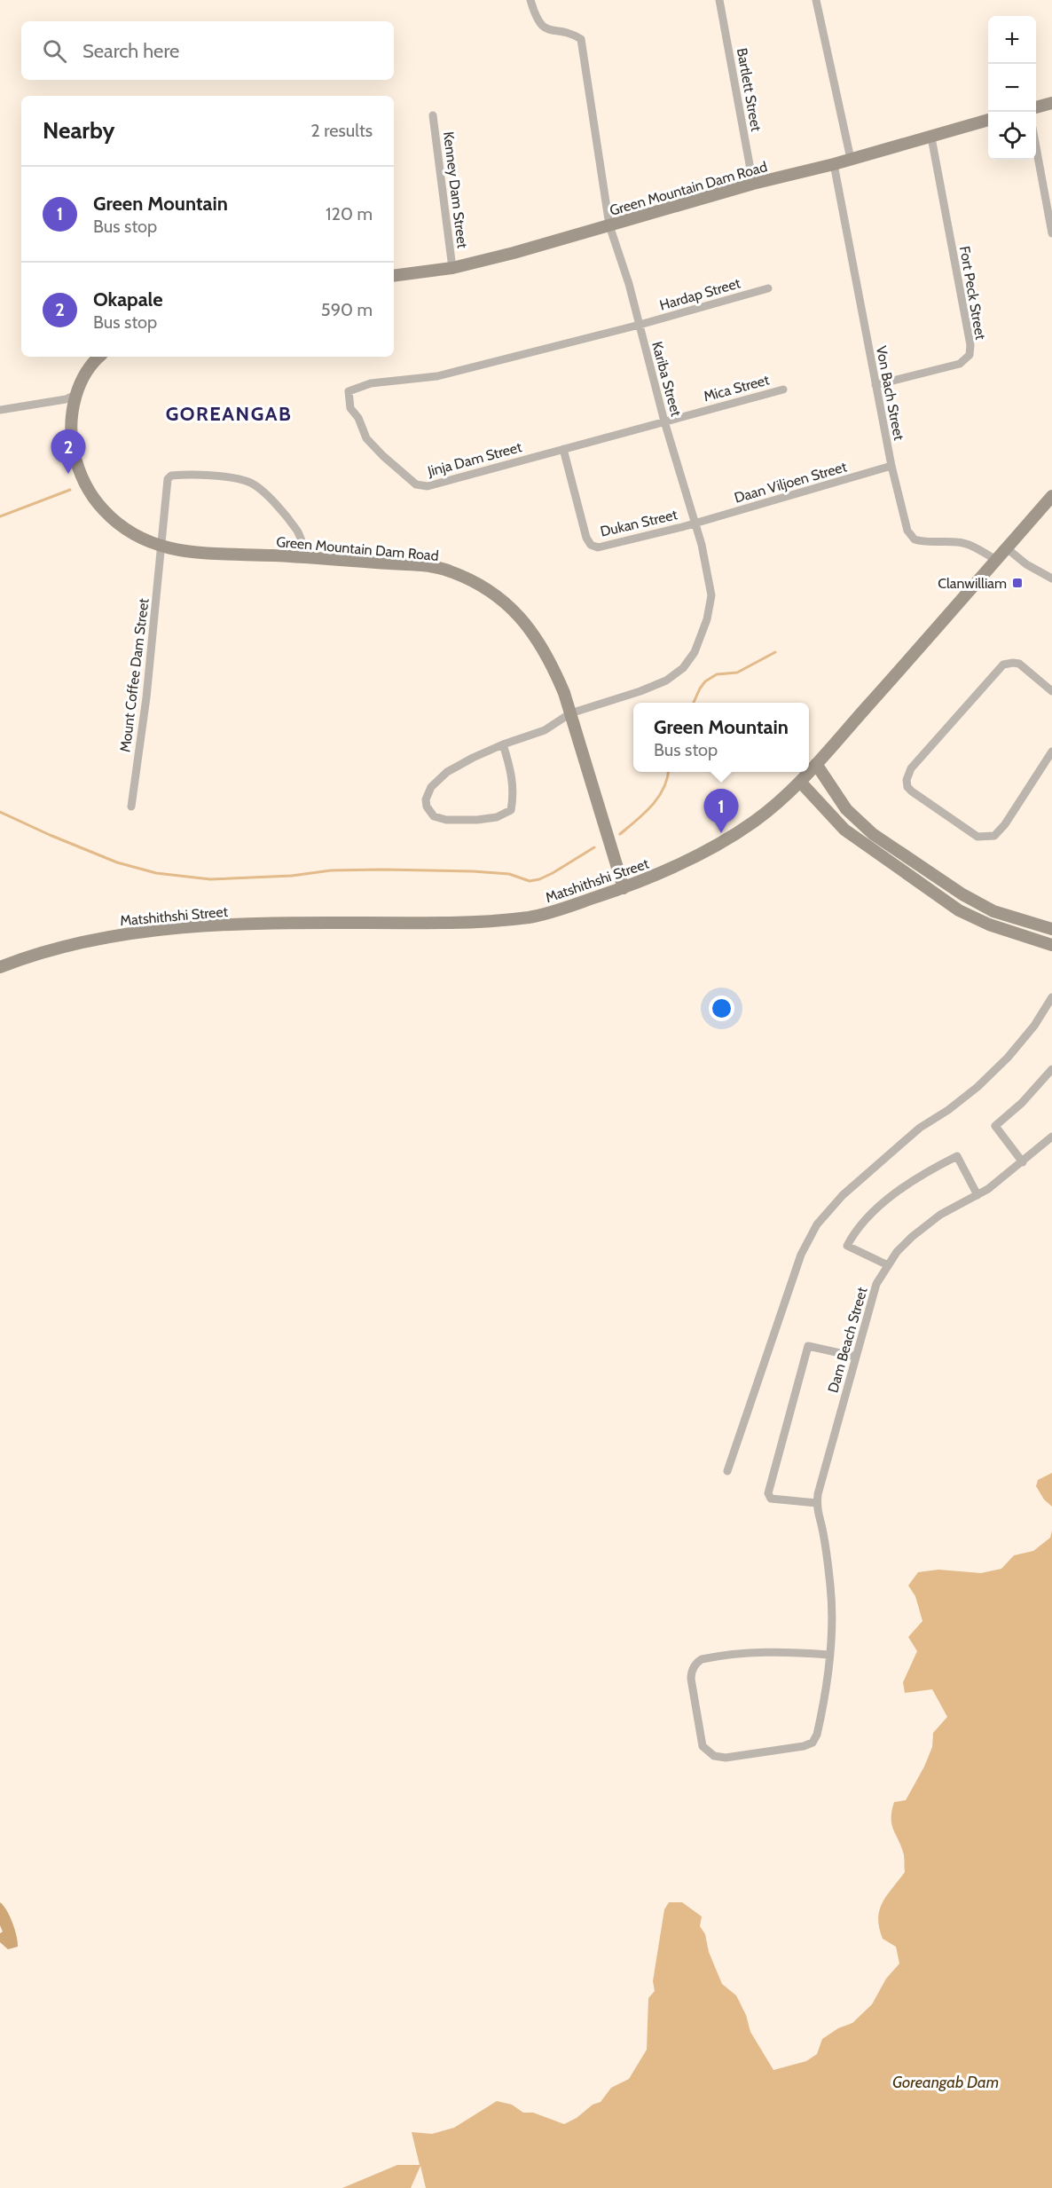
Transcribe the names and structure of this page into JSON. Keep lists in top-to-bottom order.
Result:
{
  "streets": {
    "street": [
      "Bartlett Street",
      "Green Mountain Dam Road",
      "Kenney Dam Street",
      "Fort Peck Street",
      "Hardap Street",
      "Kariba Street",
      "Mica Street",
      "Von Bach Street",
      "Jinja Dam Street",
      "Daan Viljoen Street",
      "Dukan Street",
      "Mount Coffee Dam Street",
      "Matshithshi Street",
      "Dam Beach Street"
    ]
  },
  "crossings": [
    ["Bartlett Street", "Green Mountain Dam Road"],
    ["Green Mountain Dam Road", "Kenney Dam Street"],
    ["Green Mountain Dam Road", "Fort Peck Street"],
    ["Green Mountain Dam Road", "Kariba Street"],
    ["Green Mountain Dam Road", "Von Bach Street"],
    ["Green Mountain Dam Road", "Mount Coffee Dam Street"],
    ["Green Mountain Dam Road", "Matshithshi Street"],
    ["Fort Peck Street", "Von Bach Street"],
    ["Hardap Street", "Kariba Street"],
    ["Hardap Street", "Jinja Dam Street"],
    ["Kariba Street", "Mica Street"],
    ["Kariba Street", "Jinja Dam Street"],
    ["Kariba Street", "Daan Viljoen Street"],
    ["Kariba Street", "Dukan Street"],
    ["Mica Street", "Jinja Dam Street"],
    ["Von Bach Street", "Daan Viljoen Street"],
    ["Von Bach Street", "Matshithshi Street"],
    ["Jinja Dam Street", "Dukan Street"],
    ["Daan Viljoen Street", "Dukan Street"]
  ],
  "districts": ["GOREANGAB"],
  "water": ["Goreangab Dam"],
  "places": {
    "transit": ["Clanwilliam"]
  },
  "page": {
    "map_buttons": ["+", "−"],
    "search": "Search here",
    "heading": ["Nearby", "2 results"],
    "list": [
      {
        "mark": "1",
        "name": "Green Mountain",
        "note": "Bus stop",
        "value": "120 m"
      },
      {
        "mark": "2",
        "name": "Okapale",
        "note": "Bus stop",
        "value": "590 m"
      }
    ],
    "pins": ["2", "1"],
    "popup": ["Green Mountain", "Bus stop"]
  }
}
